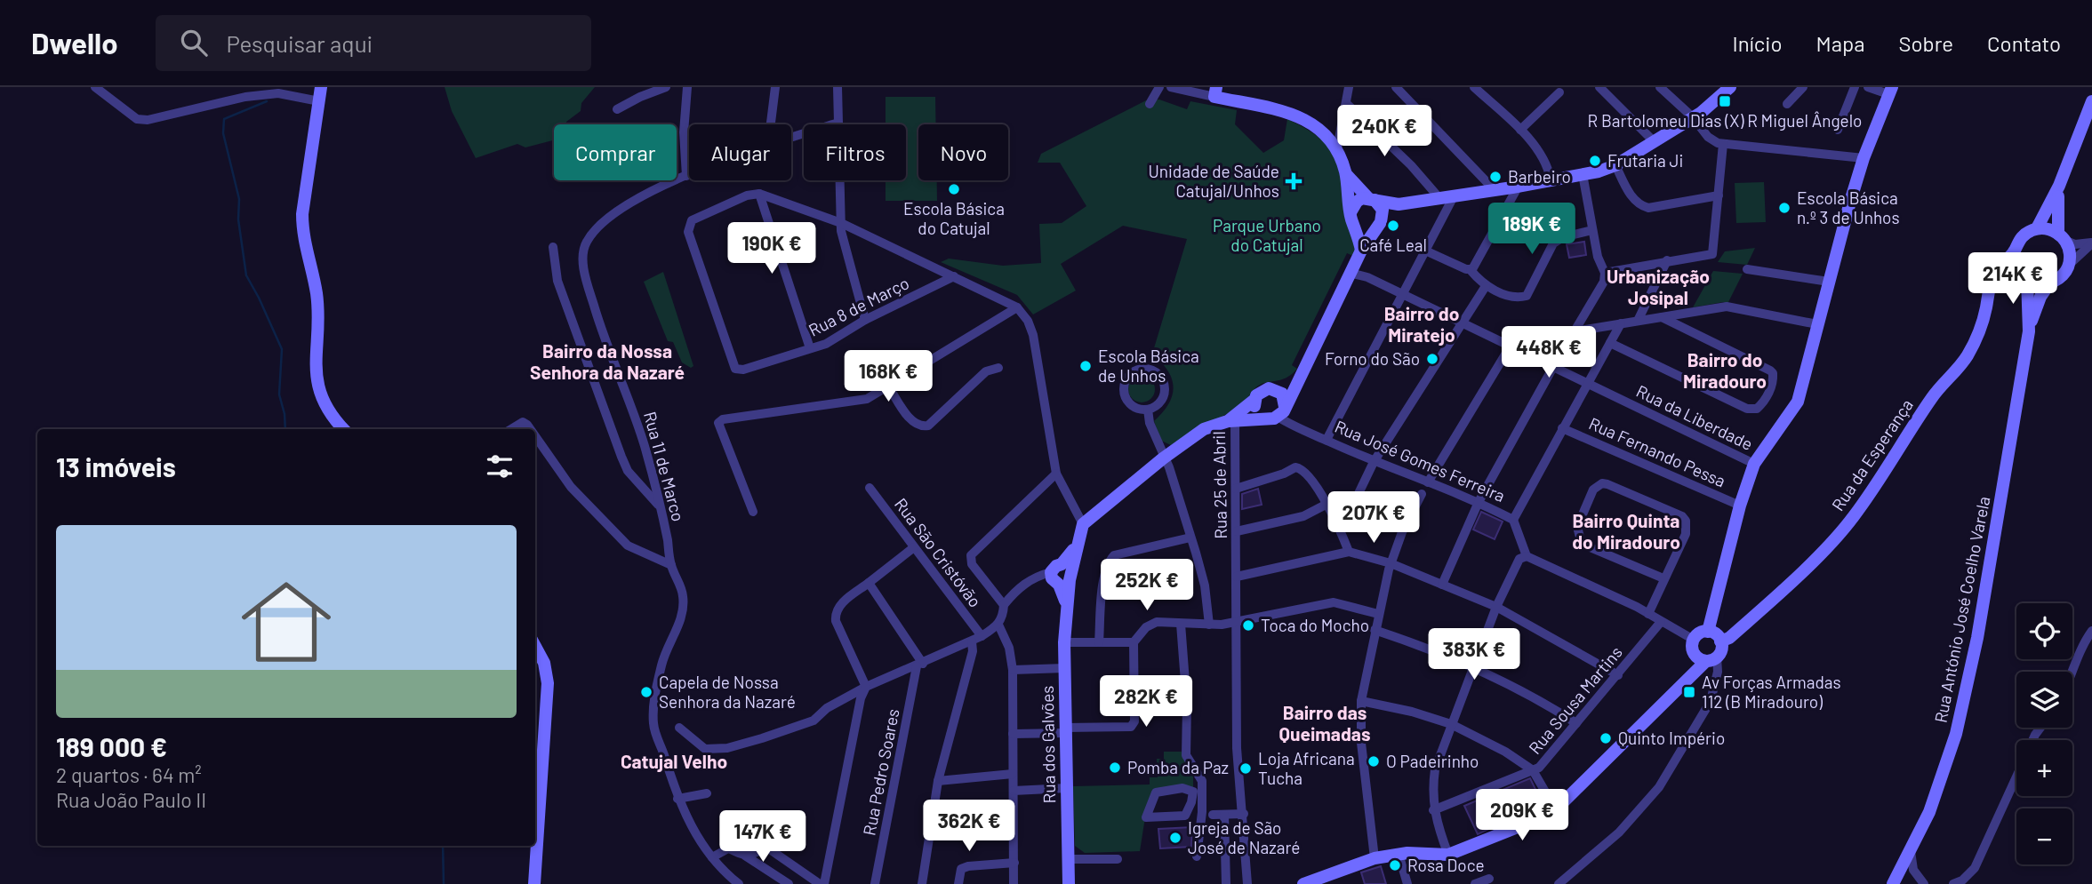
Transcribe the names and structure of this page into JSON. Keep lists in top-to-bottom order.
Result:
{
  "streets": {
    "street": [
      "Rua 8 de Março",
      "Rua da Liberdade",
      "Rua Fernando Pessa",
      "Rua da Esperança",
      "Rua José Gomes Ferreira",
      "Rua 11 de Marco",
      "Rua 25 de Abril",
      "Rua São Cristóvão",
      "Rua António José Coelho Varela",
      "Rua Sousa Martins",
      "Rua dos Galvões",
      "Rua Pedro Soares"
    ]
  },
  "crossings": [
    ["Rua da Esperança", "Rua António José Coelho Varela"]
  ],
  "districts": [
    "Urbanização Josipal",
    "Bairro do Miratejo",
    "Bairro da Nossa Senhora da Nazaré",
    "Bairro do Miradouro",
    "Bairro Quinta do Miradouro",
    "Bairro das Queimadas",
    "Catujal Velho"
  ],
  "parks": ["Parque Urbano do Catujal"],
  "places": {
    "transit": ["R Bartolomeu Dias (X) R Miguel Ângelo", "Av Forças Armadas 112 (B Miradouro)"],
    "other": [
      "Frutaria Ji",
      "Barbeiro",
      "Escola Básica do Catujal",
      "Escola Básica n.º 3 de Unhos",
      "Café Leal",
      "Forno do São",
      "Escola Básica de Unhos",
      "Toca do Mocho",
      "Capela de Nossa Senhora da Nazaré",
      "Quinto Império",
      "O Padeirinho",
      "Pomba da Paz",
      "Loja Africana Tucha",
      "Igreja de São José de Nazaré",
      "Rosa Doce"
    ],
    "health": ["Unidade de Saúde Catujal/Unhos"]
  },
  "page": {
    "header": "Dwello",
    "search": "Pesquisar aqui",
    "nav": [
      "Início",
      "Mapa",
      "Sobre",
      "Contato"
    ],
    "price": [
      "240K €",
      "189K €",
      "190K €",
      "214K €",
      "448K €",
      "168K €",
      "207K €",
      "252K €",
      "383K €",
      "282K €",
      "209K €",
      "362K €",
      "147K €"
    ],
    "chip": [
      "Comprar",
      "Alugar",
      "Filtros",
      "Novo"
    ],
    "heading": "13 imóveis",
    "list": [
      {
        "name": "189 000 €",
        "note": "2 quartos · 64 m² · Rua João Paulo II"
      }
    ],
    "map_buttons": ["+", "−"]
  }
}
